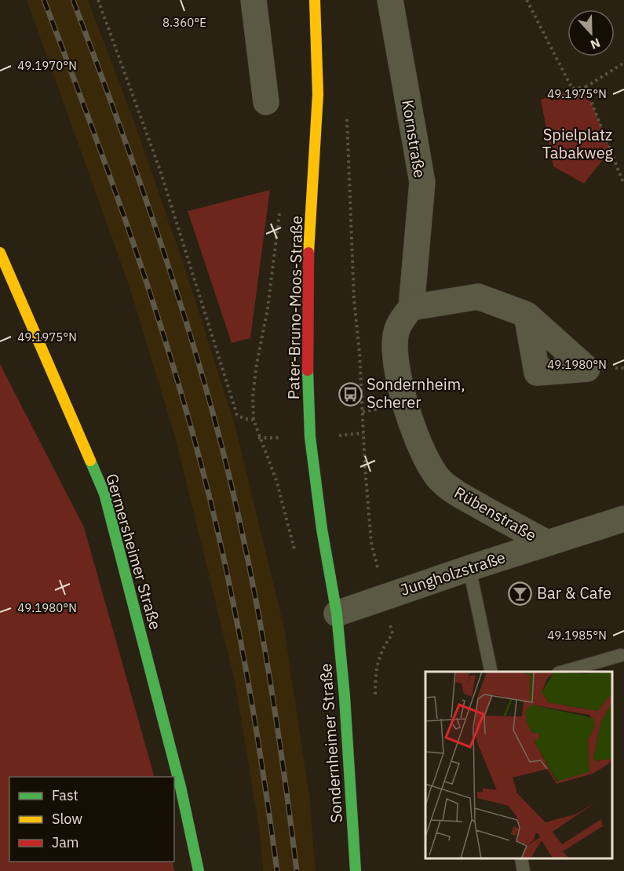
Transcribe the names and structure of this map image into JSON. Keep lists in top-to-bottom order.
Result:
{
  "streets": {
    "main road": ["Pater-Bruno-Moos-Straße", "Germersheimer Straße", "Sondernheimer Straße"],
    "street": ["Kornstraße", "Rübenstraße", "Jungholzstraße"]
  },
  "crossings": [
    ["Kornstraße", "Rübenstraße"],
    ["Pater-Bruno-Moos-Straße", "Jungholzstraße"],
    ["Pater-Bruno-Moos-Straße", "Sondernheimer Straße"],
    ["Rübenstraße", "Jungholzstraße"],
    ["Jungholzstraße", "Sondernheimer Straße"]
  ],
  "parks": ["Spielplatz Tabakweg"],
  "places": {
    "bus stop": ["Sondernheim, Scherer"],
    "bar": ["Bar & Cafe"]
  },
  "legend": ["Fast", "Slow", "Jam"],
  "north": "bottom",
  "coordinates": [
    "8.360°E",
    "49.1970°N",
    "49.1975°N",
    "49.1980°N",
    "49.1985°N"
  ]
}
